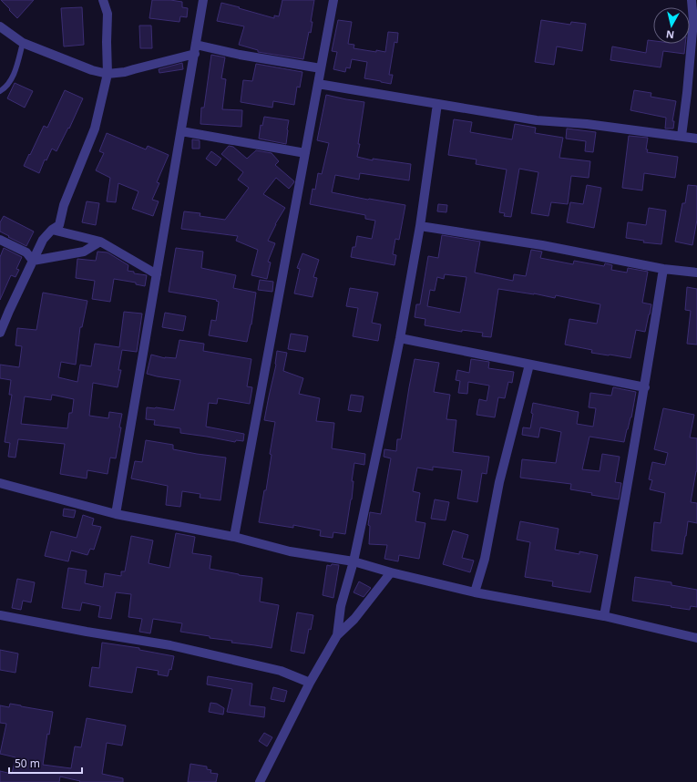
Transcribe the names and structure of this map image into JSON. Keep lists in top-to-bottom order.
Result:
{
  "scale_bar": "50 m",
  "north": "bottom"
}
